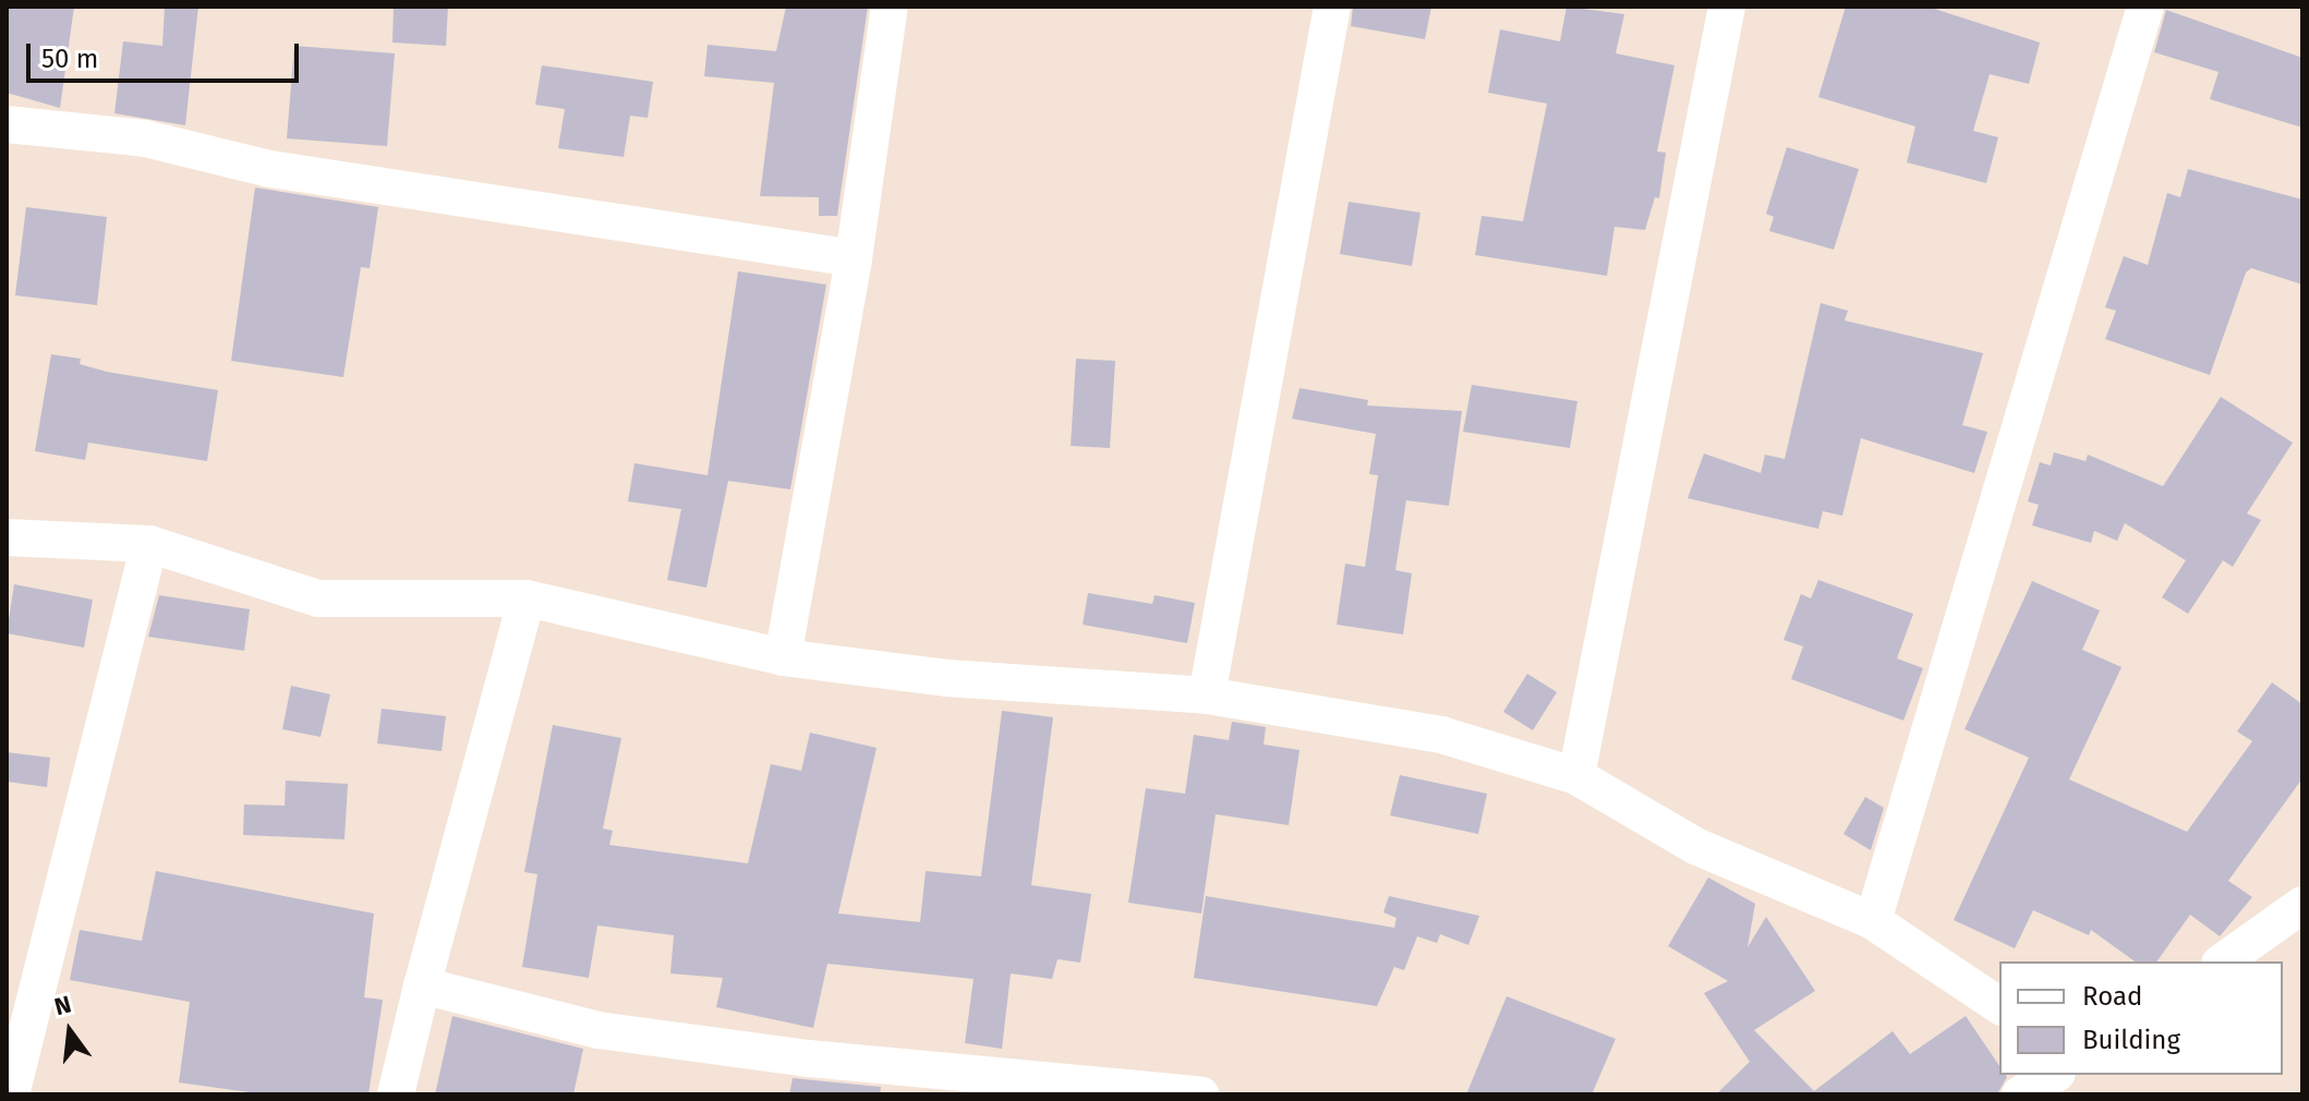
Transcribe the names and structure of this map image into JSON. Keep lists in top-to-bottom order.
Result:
{
  "legend": ["Road", "Building"],
  "scale_bar": "50 m",
  "north": "top"
}
